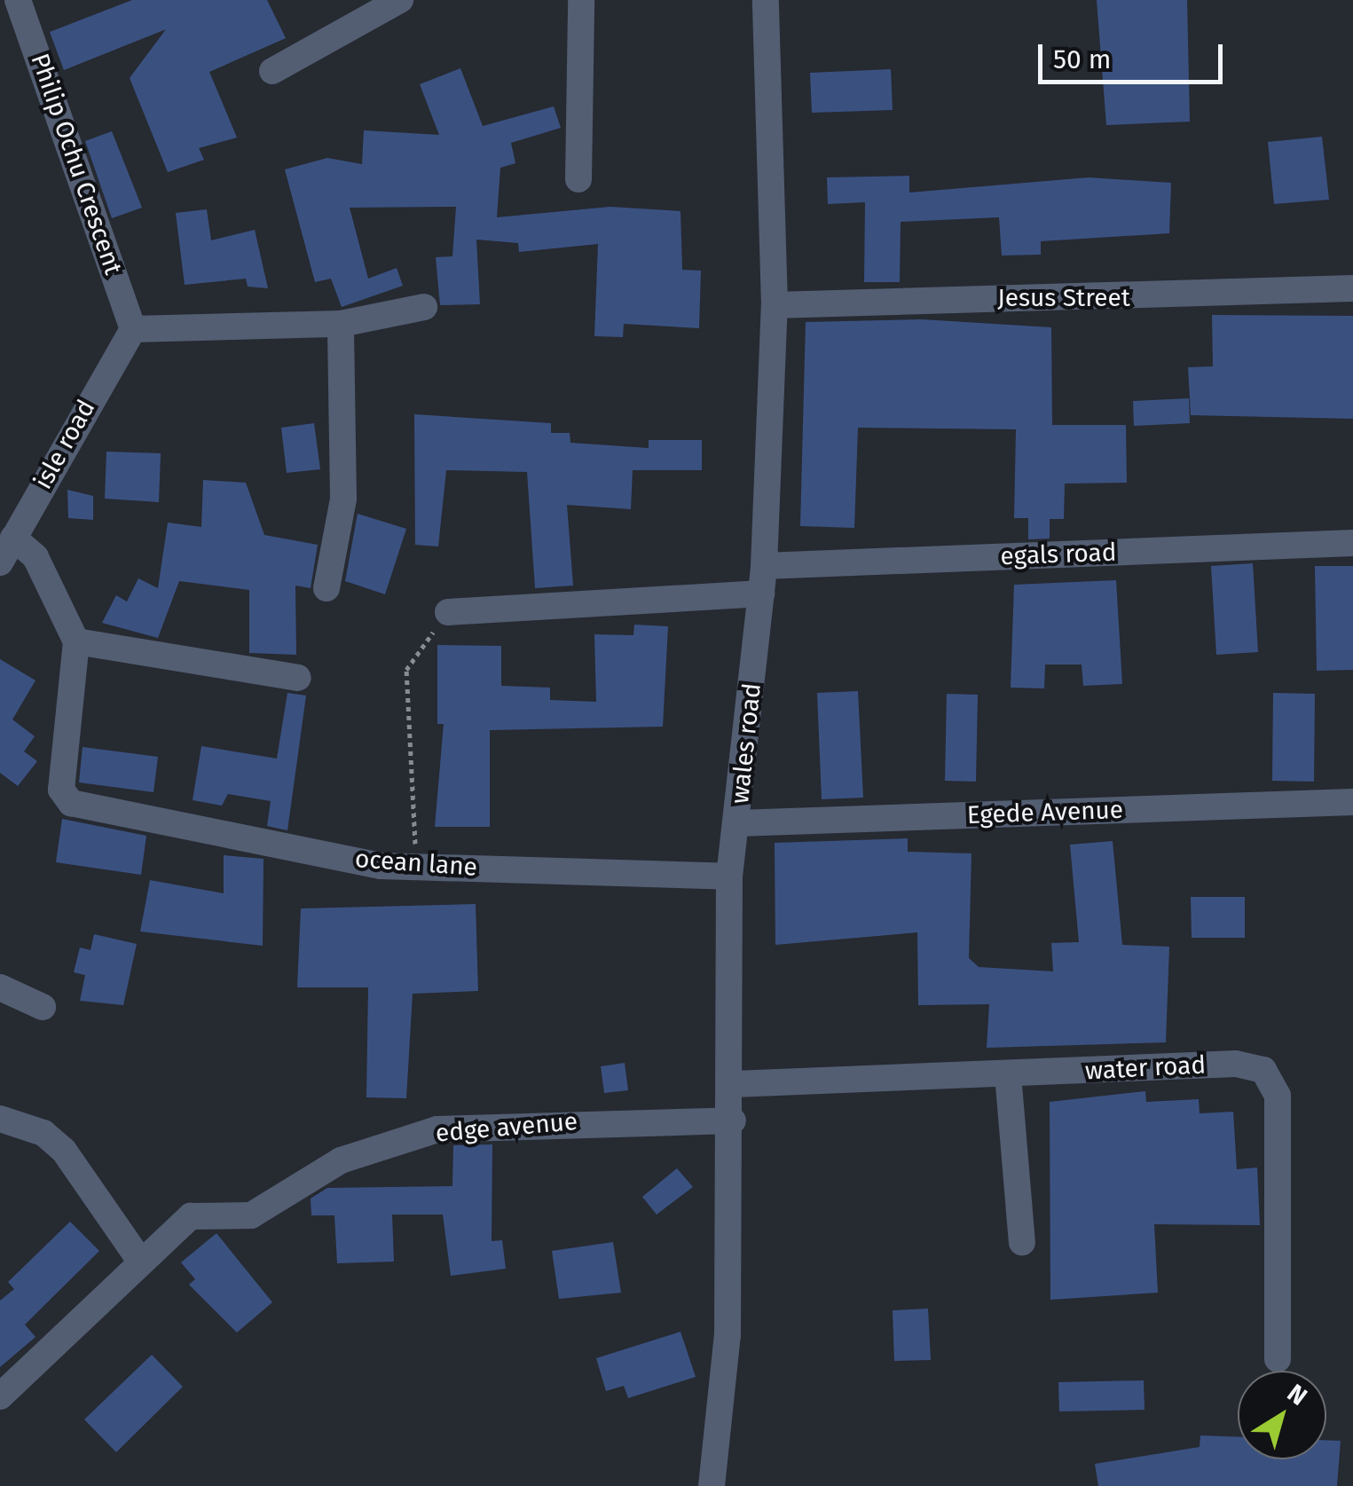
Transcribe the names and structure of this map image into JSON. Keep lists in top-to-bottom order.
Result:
{
  "streets": {
    "street": [
      "Philip Ochu Crescent",
      "Jesus Street",
      "isle road",
      "egals road",
      "wales road",
      "Egede Avenue",
      "ocean lane",
      "water road",
      "edge avenue"
    ]
  },
  "crossings": [
    ["Philip Ochu Crescent", "isle road"],
    ["Jesus Street", "wales road"],
    ["egals road", "wales road"],
    ["wales road", "Egede Avenue"],
    ["wales road", "ocean lane"],
    ["wales road", "water road"],
    ["wales road", "edge avenue"]
  ],
  "scale_bar": "50 m",
  "north": "top right"
}
